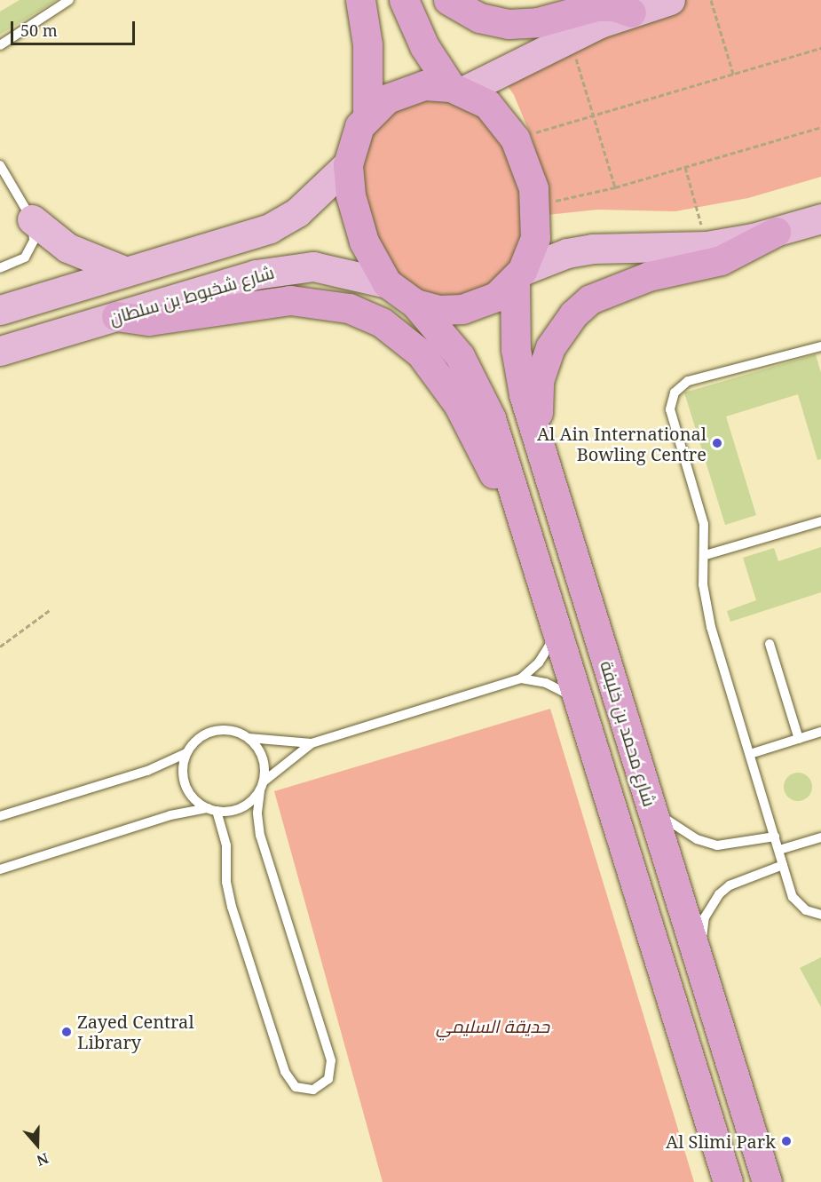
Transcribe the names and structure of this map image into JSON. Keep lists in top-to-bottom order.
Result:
{
  "streets": {
    "highway": ["شارع محمد بن خليفة"],
    "main road": ["شارع شخبوط بن سلطان"]
  },
  "parks": ["حديقة السليمي"],
  "places": ["Al Ain International Bowling Centre", "Zayed Central Library", "Al Slimi Park"],
  "scale_bar": "50 m",
  "north": "bottom"
}
